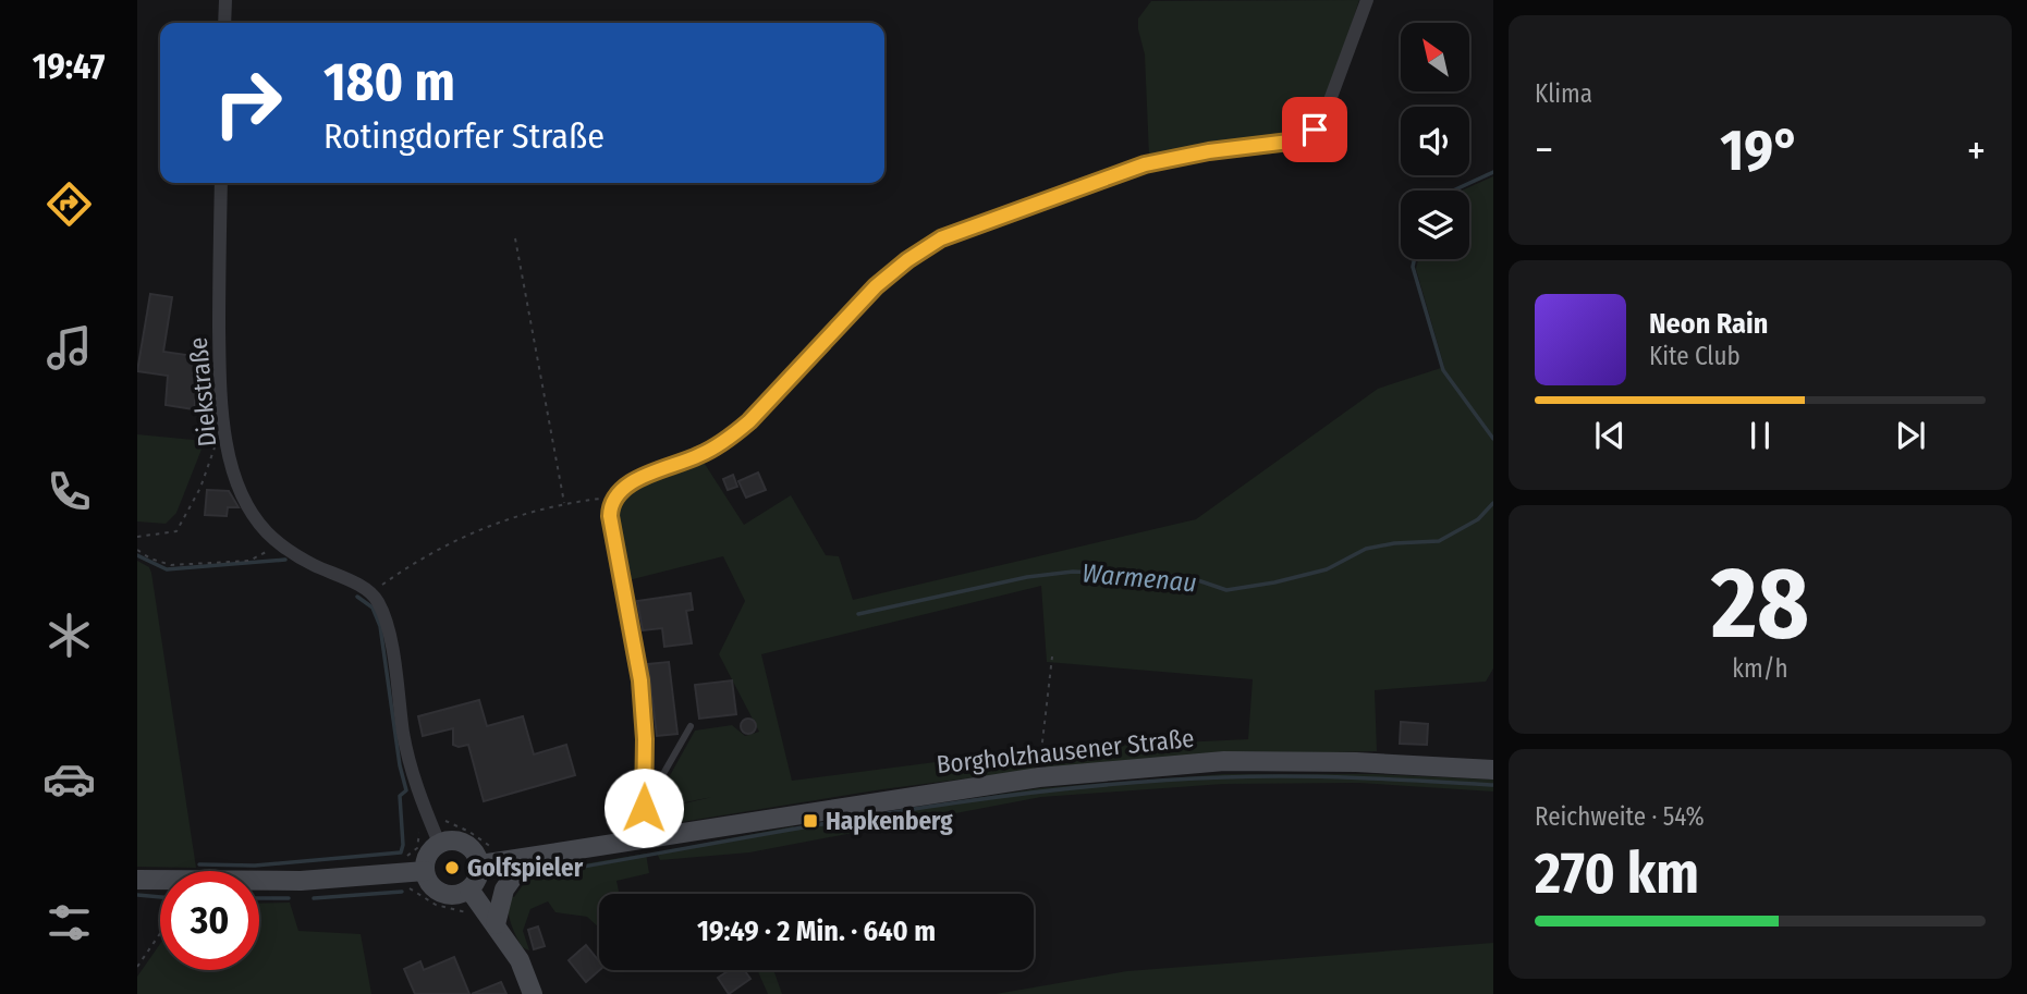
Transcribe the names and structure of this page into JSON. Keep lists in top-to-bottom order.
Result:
{
  "streets": {
    "main road": ["Borgholzhausener Straße"],
    "street": ["Diekstraße"]
  },
  "water": ["Warmenau"],
  "places": {
    "transit": ["Hapkenberg"],
    "other": ["Golfspieler"]
  },
  "north": "top left",
  "page": {
    "tabs": "19:47",
    "tile": [
      "Klima",
      ["28", "km/h"],
      ["Reichweite · 54%", "270 km"]
    ],
    "turn": ["180 m", "Rotingdorfer Straße"],
    "heat": ["−", "19°", "+"],
    "song": ["Neon Rain", "Kite Club"],
    "limit": "30",
    "trip": "19:49 · 2 Min. · 640 m"
  }
}
